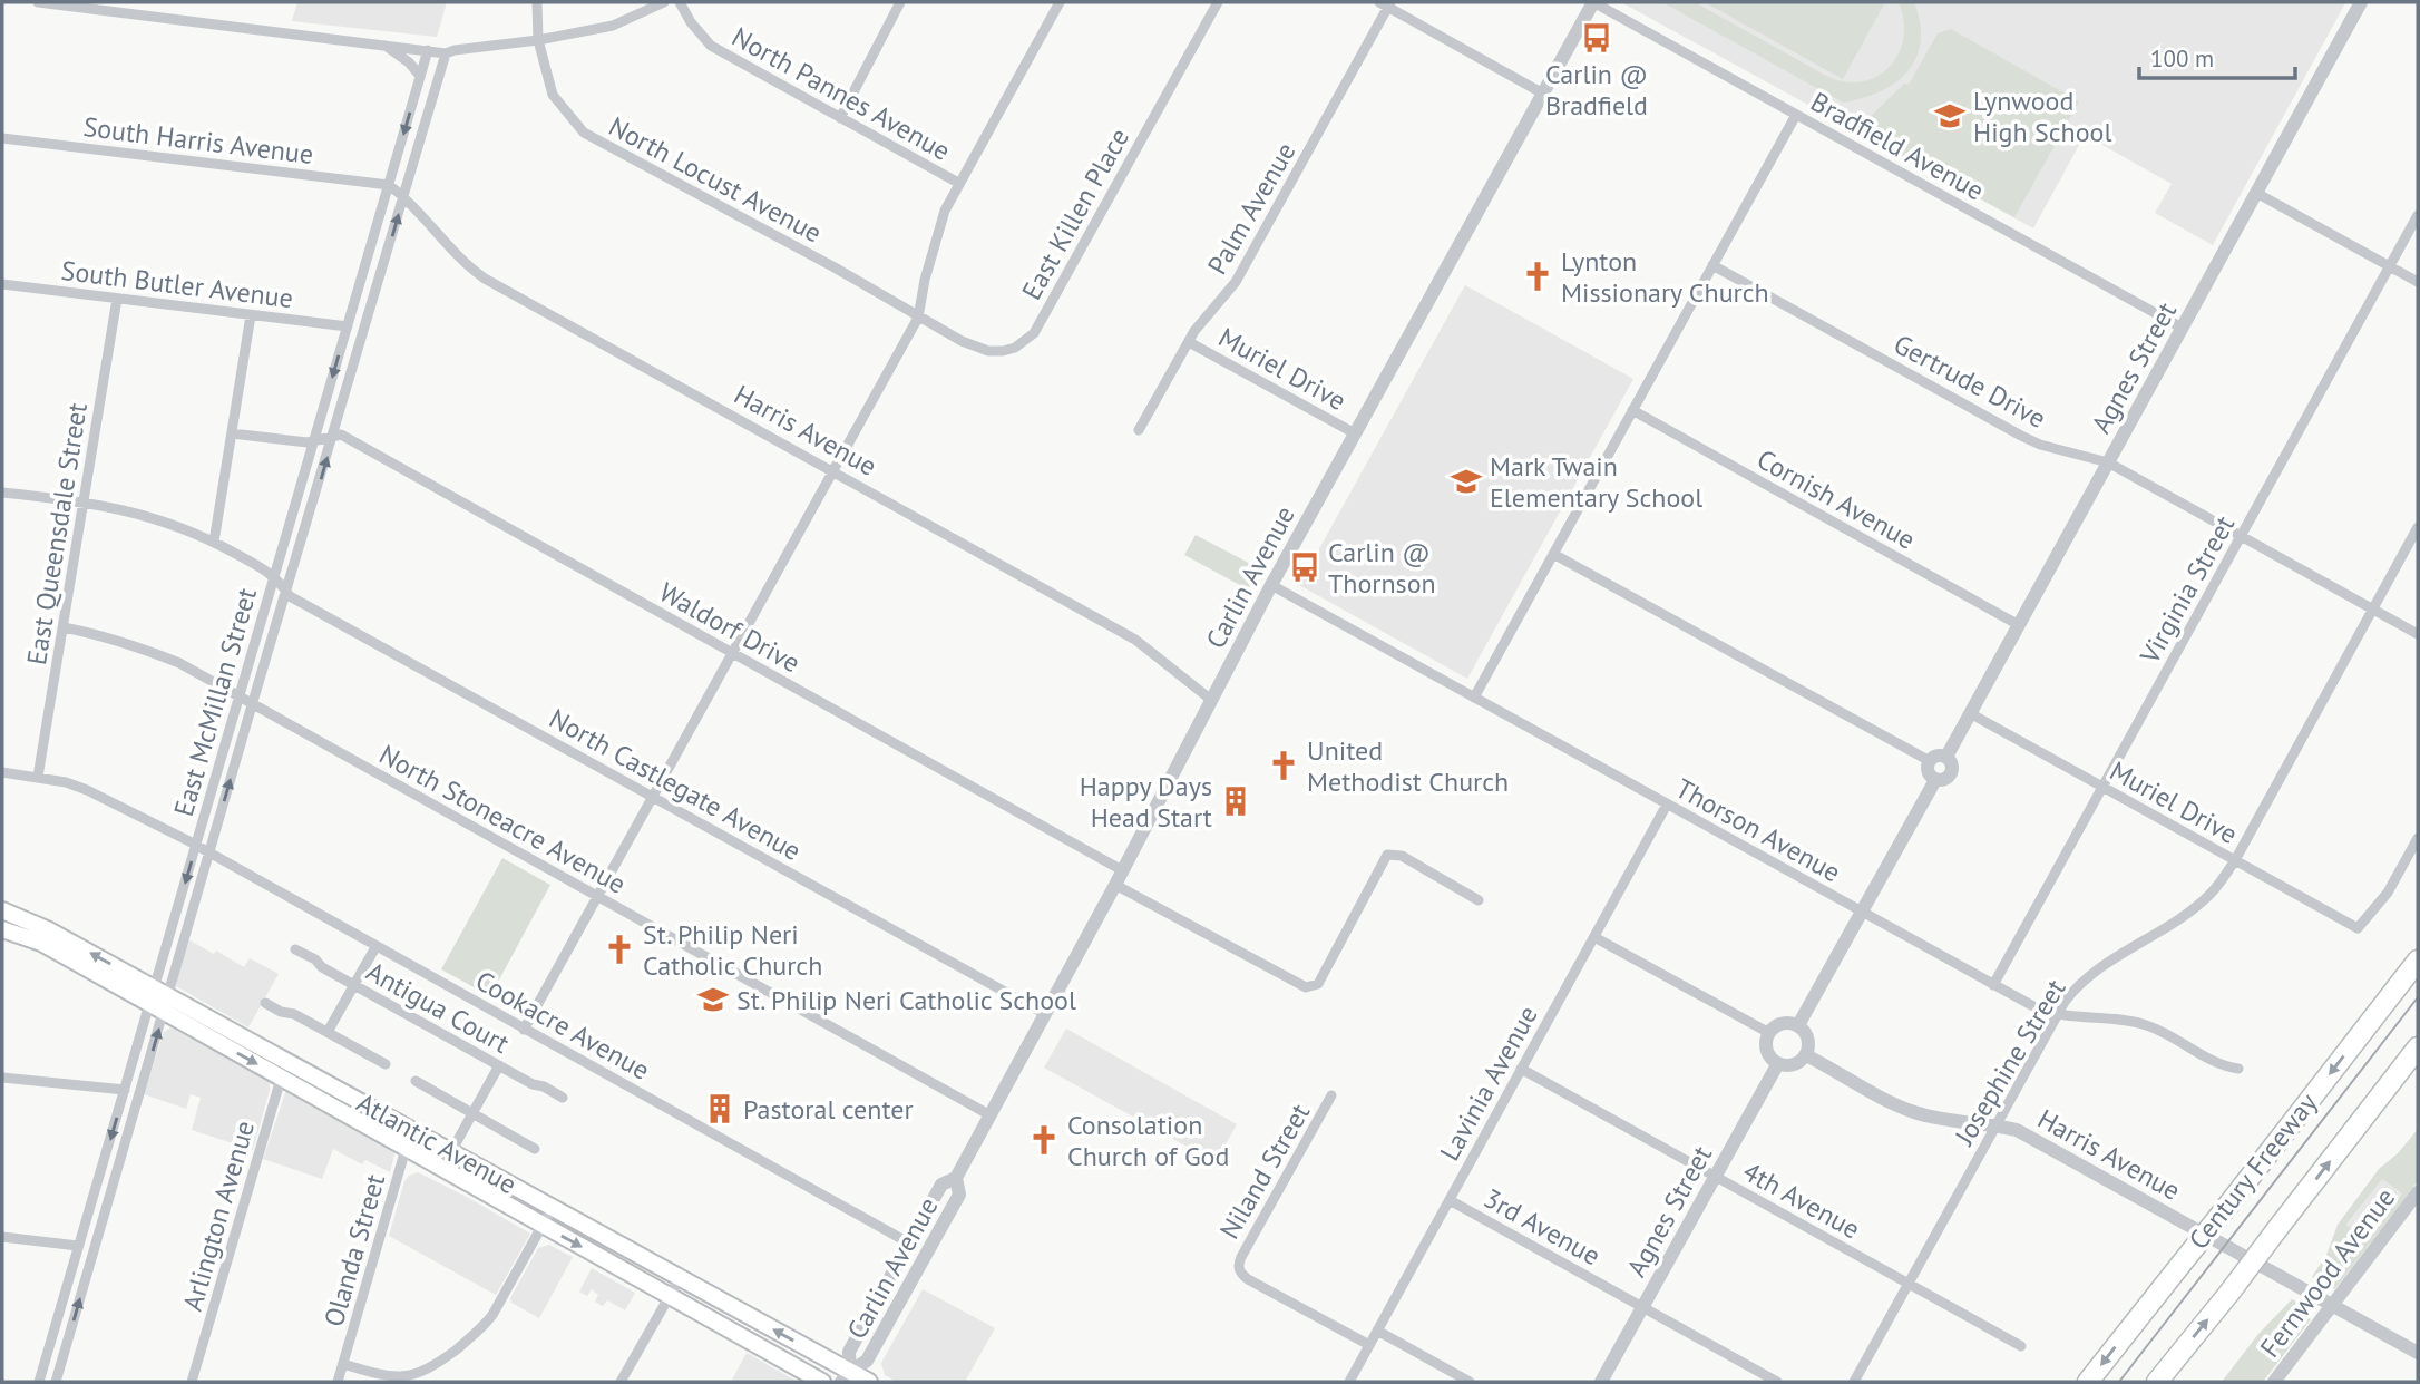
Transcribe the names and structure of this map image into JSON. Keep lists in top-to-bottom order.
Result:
{
  "streets": {
    "highway": ["Century Freeway"],
    "main road": ["Atlantic Avenue"],
    "street": [
      "North Pannes Avenue",
      "South Harris Avenue",
      "Bradfield Avenue",
      "North Locust Avenue",
      "Palm Avenue",
      "East Killen Place",
      "South Butler Avenue",
      "Agnes Street",
      "Muriel Drive",
      "Gertrude Drive",
      "Harris Avenue",
      "Cornish Avenue",
      "East Queensdale Street",
      "Carlin Avenue",
      "Virginia Street",
      "Waldorf Drive",
      "East McMillan Street",
      "North Castlegate Avenue",
      "North Stoneacre Avenue",
      "Thorson Avenue",
      "Antigua Court",
      "Cookacre Avenue",
      "Josephine Street",
      "Lavinia Avenue",
      "Niland Street",
      "4th Avenue",
      "Arlington Avenue",
      "3rd Avenue",
      "Olanda Street",
      "Fernwood Avenue"
    ]
  },
  "crossings": [
    ["South Harris Avenue", "Harris Avenue"],
    ["South Harris Avenue", "East McMillan Street"],
    ["Bradfield Avenue", "Agnes Street"],
    ["Bradfield Avenue", "Carlin Avenue"],
    ["North Locust Avenue", "East Killen Place"],
    ["Palm Avenue", "Muriel Drive"],
    ["South Butler Avenue", "East Queensdale Street"],
    ["South Butler Avenue", "East McMillan Street"],
    ["Agnes Street", "Muriel Drive"],
    ["Agnes Street", "Gertrude Drive"],
    ["Agnes Street", "Harris Avenue"],
    ["Agnes Street", "Cornish Avenue"],
    ["Agnes Street", "4th Avenue"],
    ["Agnes Street", "3rd Avenue"],
    ["Muriel Drive", "Carlin Avenue"],
    ["Muriel Drive", "Virginia Street"],
    ["Muriel Drive", "Josephine Street"],
    ["Gertrude Drive", "Virginia Street"],
    ["Gertrude Drive", "Josephine Street"],
    ["Harris Avenue", "Carlin Avenue"],
    ["Harris Avenue", "East McMillan Street"],
    ["Harris Avenue", "Josephine Street"],
    ["Harris Avenue", "Fernwood Avenue"],
    ["East Queensdale Street", "North Stoneacre Avenue"],
    ["East Queensdale Street", "Cookacre Avenue"],
    ["Carlin Avenue", "Waldorf Drive"],
    ["Carlin Avenue", "North Castlegate Avenue"],
    ["Carlin Avenue", "North Stoneacre Avenue"],
    ["Carlin Avenue", "Thorson Avenue"],
    ["Carlin Avenue", "Cookacre Avenue"],
    ["Carlin Avenue", "Atlantic Avenue"],
    ["Virginia Street", "Thorson Avenue"],
    ["Waldorf Drive", "East McMillan Street"],
    ["East McMillan Street", "North Castlegate Avenue"],
    ["East McMillan Street", "North Stoneacre Avenue"],
    ["East McMillan Street", "Cookacre Avenue"],
    ["East McMillan Street", "Atlantic Avenue"],
    ["Thorson Avenue", "Josephine Street"],
    ["Thorson Avenue", "Lavinia Avenue"],
    ["Josephine Street", "4th Avenue"],
    ["Lavinia Avenue", "Niland Street"],
    ["Lavinia Avenue", "4th Avenue"],
    ["Lavinia Avenue", "3rd Avenue"],
    ["Atlantic Avenue", "Arlington Avenue"],
    ["Atlantic Avenue", "Olanda Street"]
  ],
  "places": {
    "bus stop": ["Carlin @ Bradfield", "Carlin @ Thornson"],
    "school or university": ["Lynwood High School", "Mark Twain Elementary School", "St. Philip Neri Catholic School"],
    "church": [
      "Lynton Missionary Church",
      "United Methodist Church",
      "St. Philip Neri Catholic Church",
      "Consolation Church of God"
    ],
    "building": ["Happy Days Head Start", "Pastoral center"]
  },
  "scale_bar": "100 m"
}
